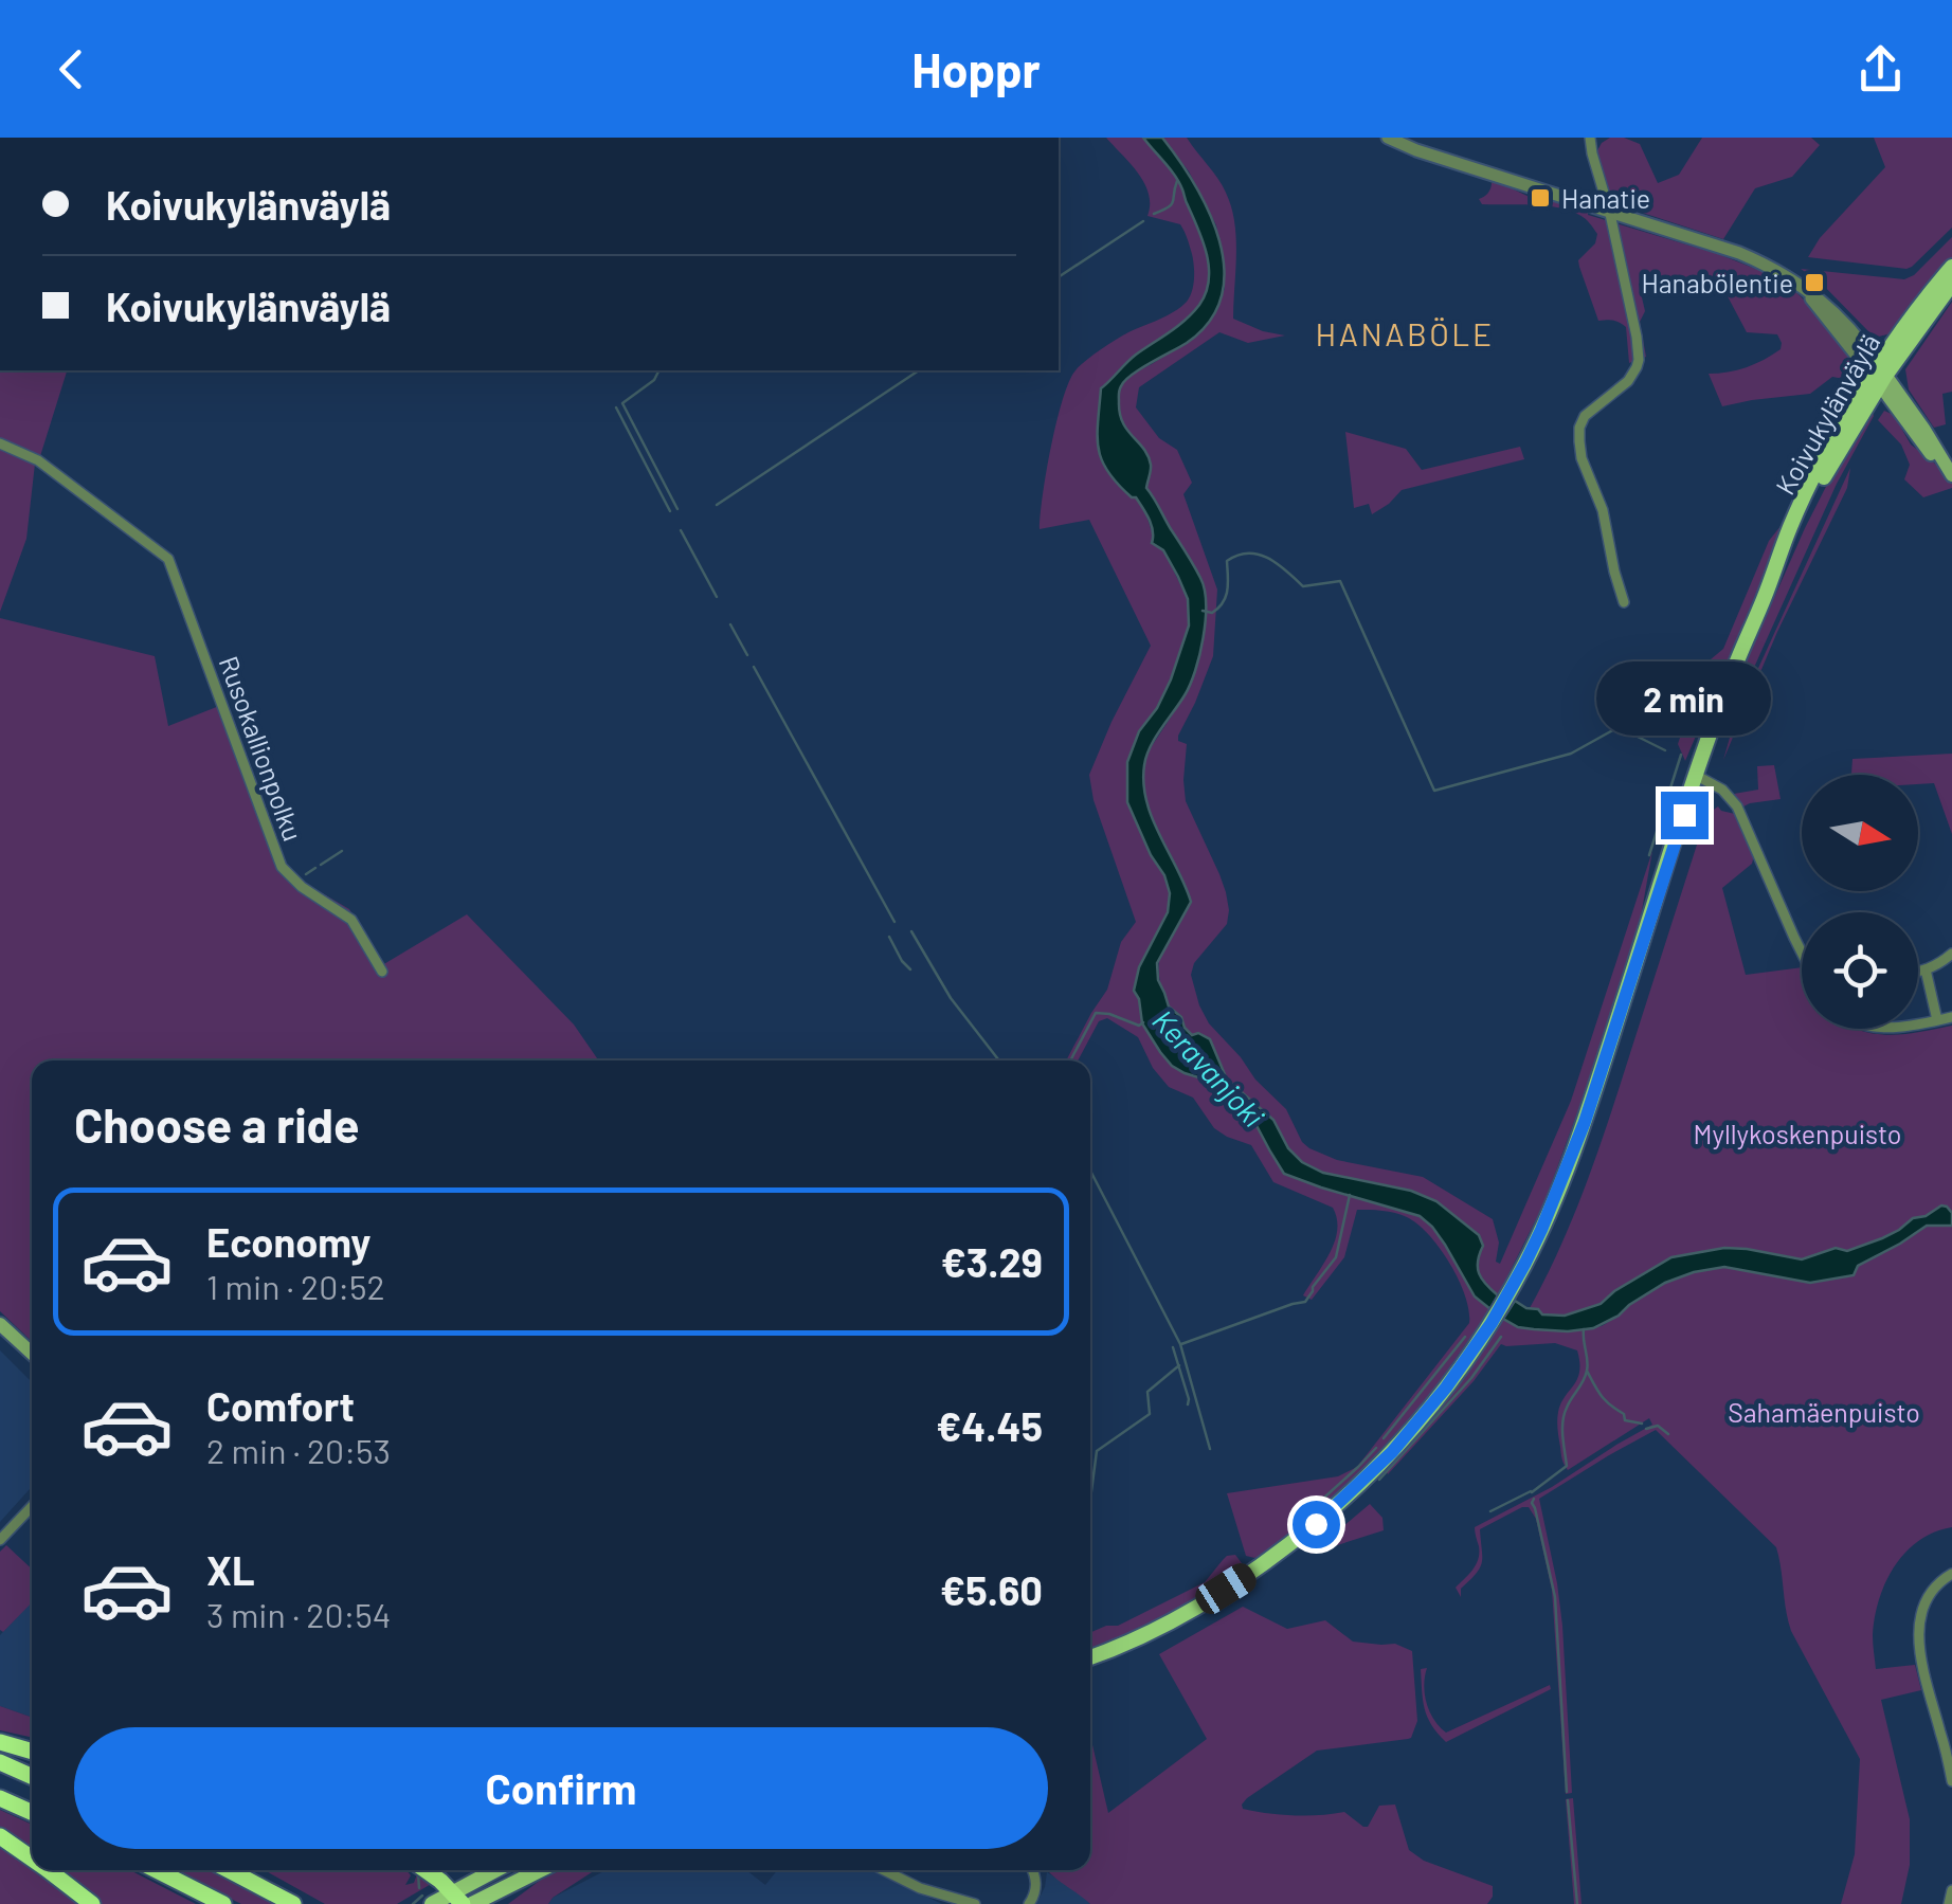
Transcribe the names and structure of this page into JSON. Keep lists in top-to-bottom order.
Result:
{
  "streets": {
    "main road": ["Koivukylänväylä"],
    "street": ["Rusokallionpolku"]
  },
  "districts": ["HANABÖLE"],
  "water": ["Keravanjoki"],
  "parks": ["Myllykoskenpuisto", "Sahamäenpuisto"],
  "places": {
    "transit": ["Hanatie", "Hanabölentie"]
  },
  "north": "right",
  "page": {
    "header": "Hoppr",
    "banner": ["Koivukylänväylä", "Koivukylänväylä"],
    "bubble": "2 min",
    "heading": "Choose a ride",
    "list": [
      {
        "name": "Economy",
        "note": "1 min · 20:52",
        "value": "€3.29"
      },
      {
        "name": "Comfort",
        "note": "2 min · 20:53",
        "value": "€4.45"
      },
      {
        "name": "XL",
        "note": "3 min · 20:54",
        "value": "€5.60"
      }
    ],
    "buttons": "Confirm"
  }
}
